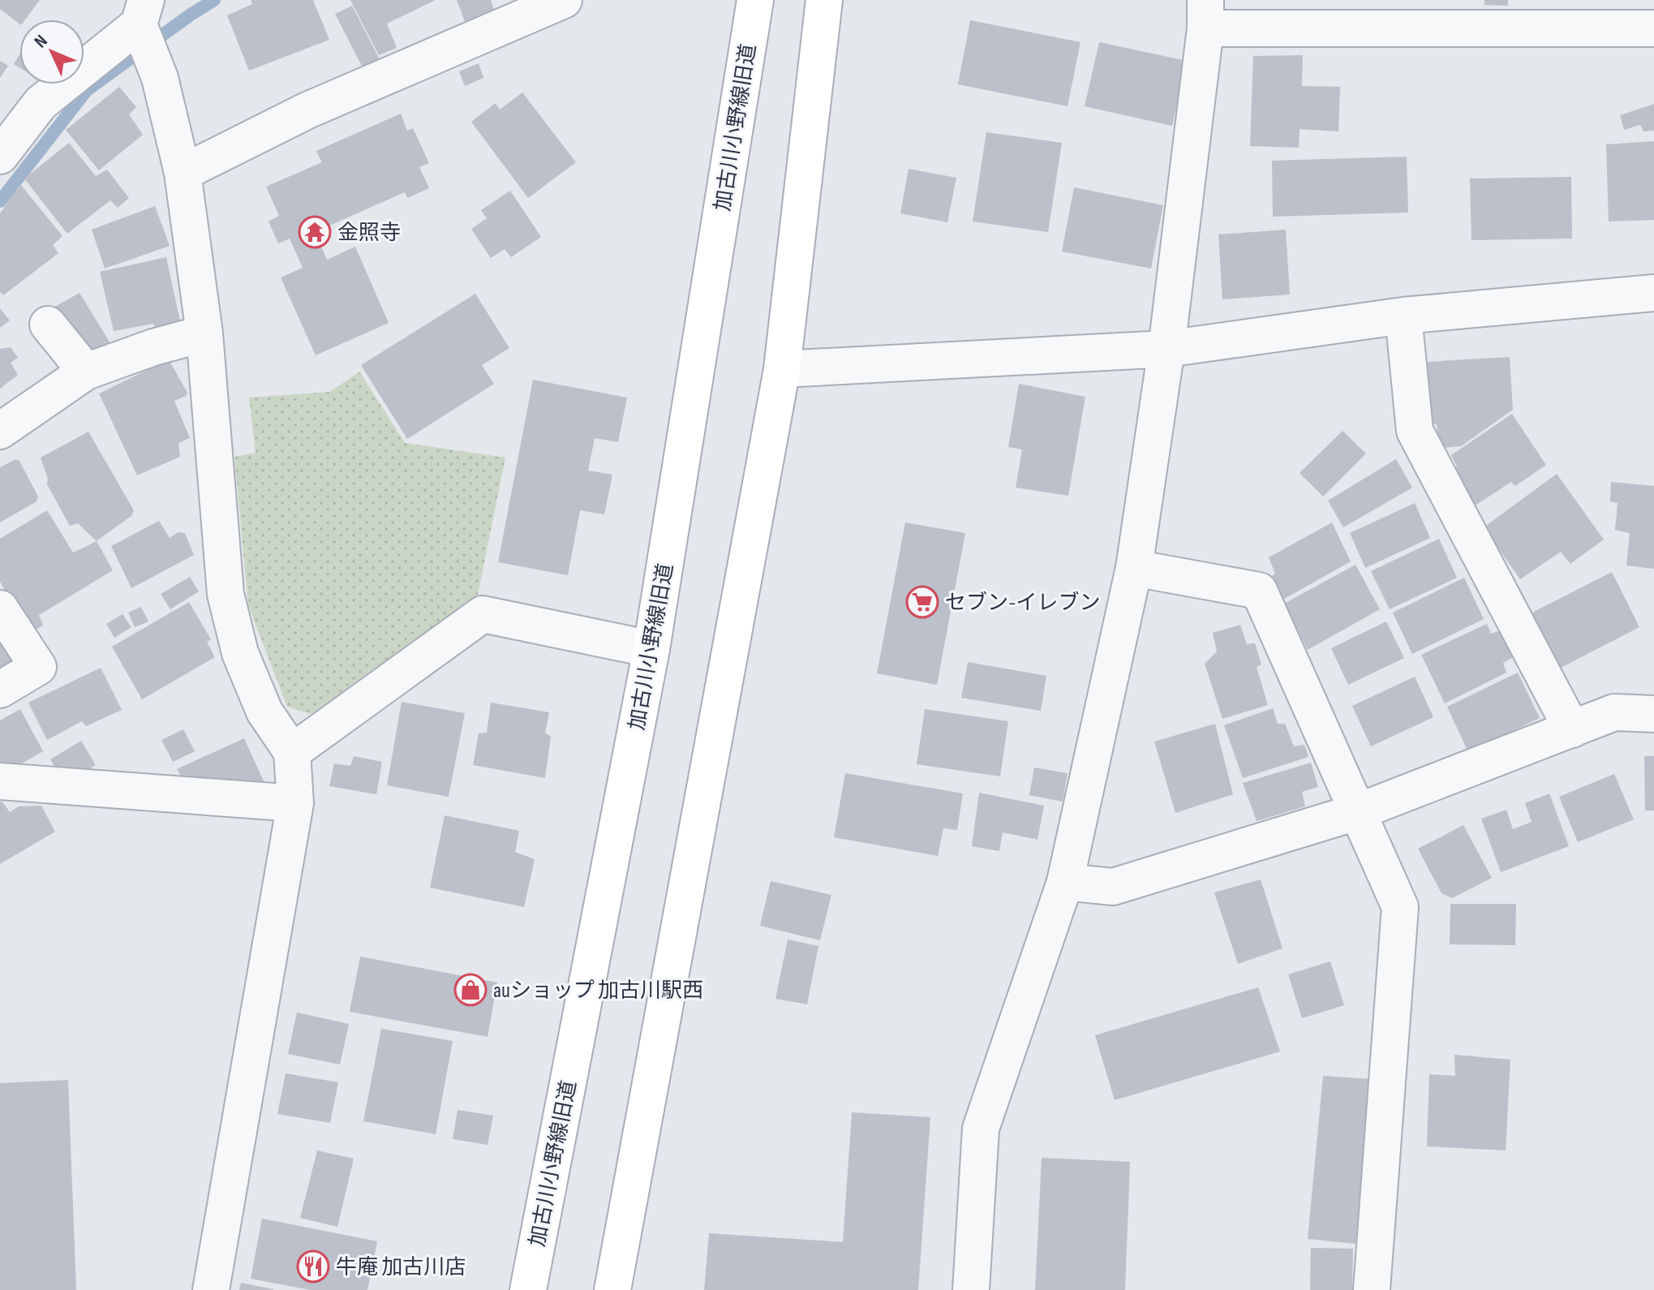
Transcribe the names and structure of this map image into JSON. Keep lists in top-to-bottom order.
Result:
{
  "streets": {
    "street": ["加古川小野線旧道"]
  },
  "places": {
    "temple": ["金照寺"],
    "supermarket": ["セブン-イレブン"],
    "shop": ["auショップ 加古川駅西"],
    "restaurant": ["牛庵 加古川店"]
  },
  "north": "top left"
}
